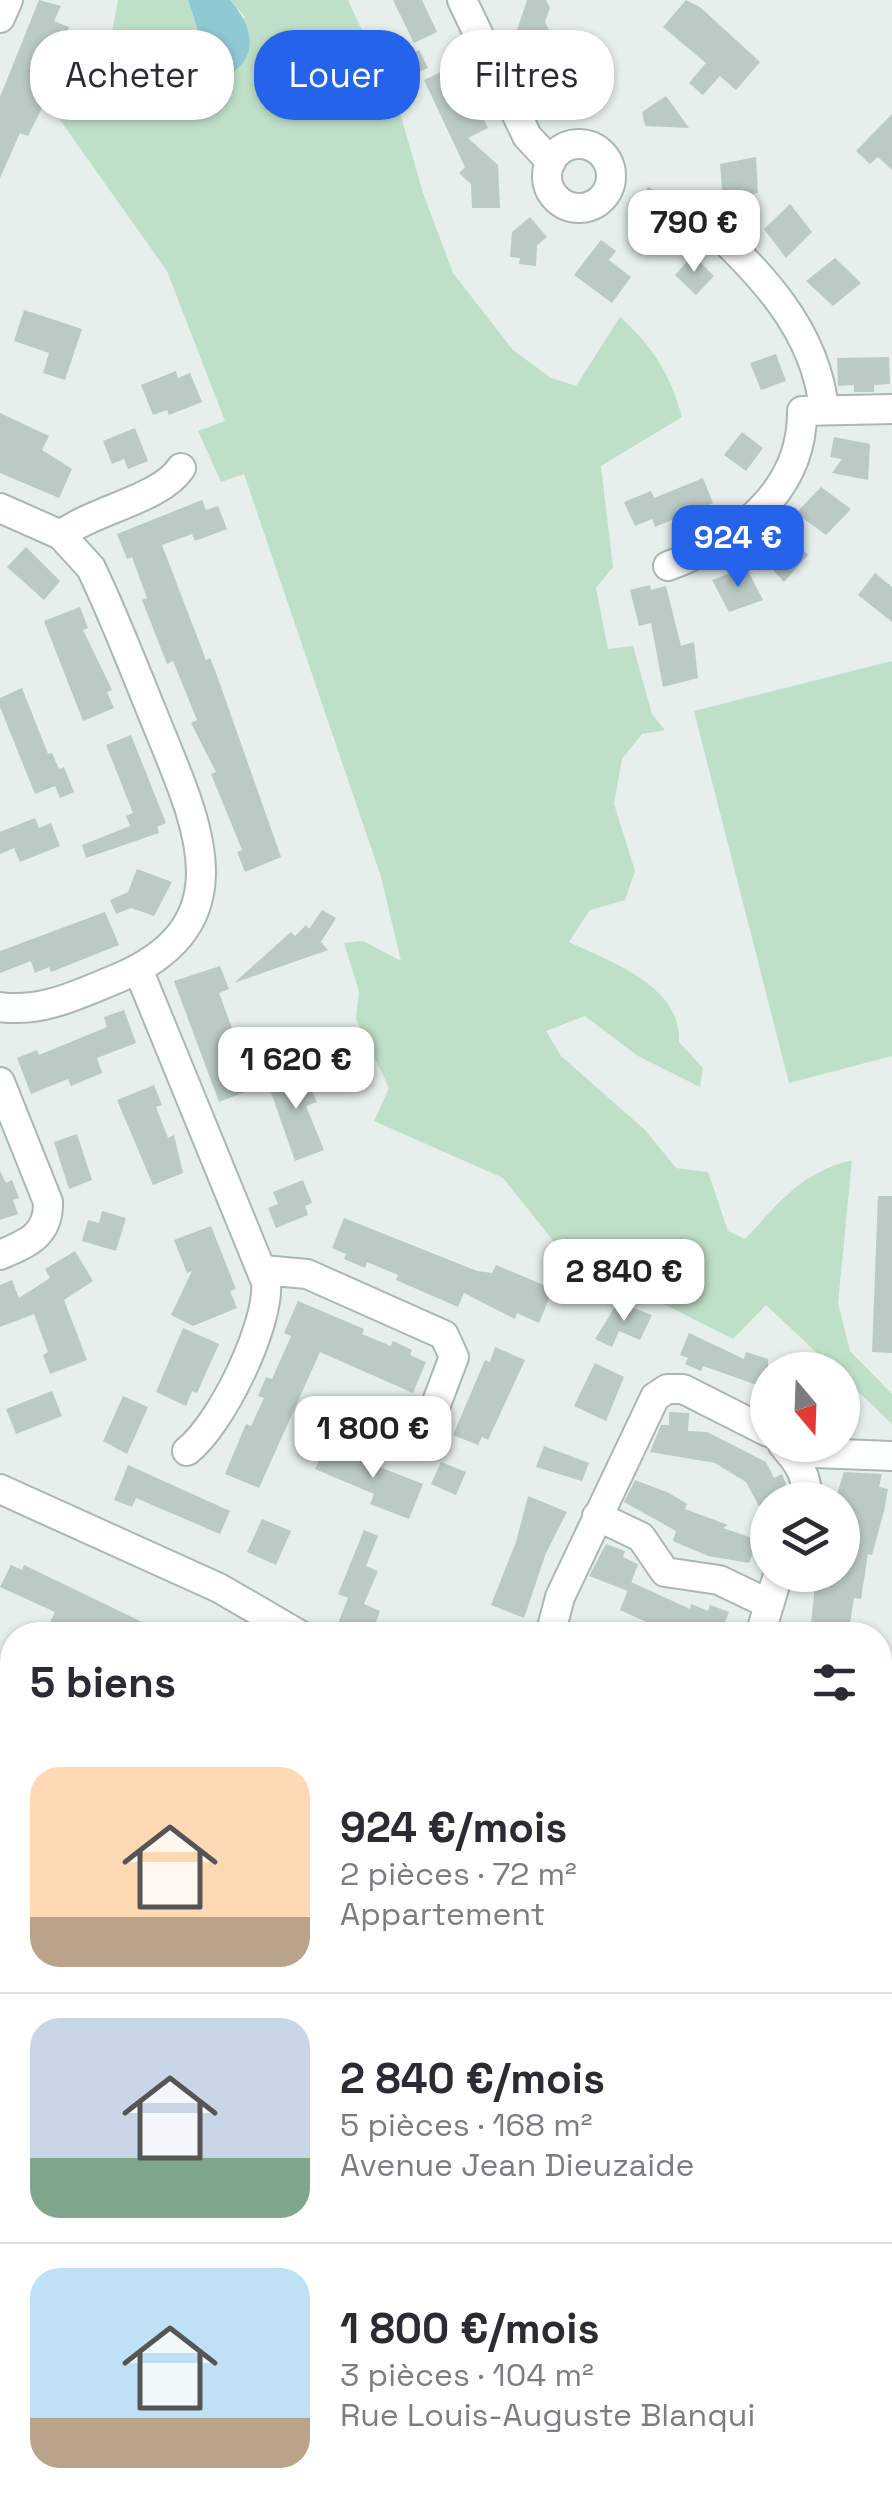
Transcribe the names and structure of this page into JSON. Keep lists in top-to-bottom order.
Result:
{
  "north": "bottom",
  "page": {
    "chip": ["Acheter", "Louer", "Filtres"],
    "price": [
      "790 €",
      "924 €",
      "1 620 €",
      "2 840 €",
      "1 800 €"
    ],
    "heading": "5 biens",
    "list": [
      {
        "name": "924 €/mois",
        "note": "2 pièces · 72 m² · Appartement"
      },
      {
        "name": "2 840 €/mois",
        "note": "5 pièces · 168 m² · Avenue Jean Dieuzaide"
      },
      {
        "name": "1 800 €/mois",
        "note": "3 pièces · 104 m² · Rue Louis-Auguste Blanqui"
      }
    ]
  }
}
